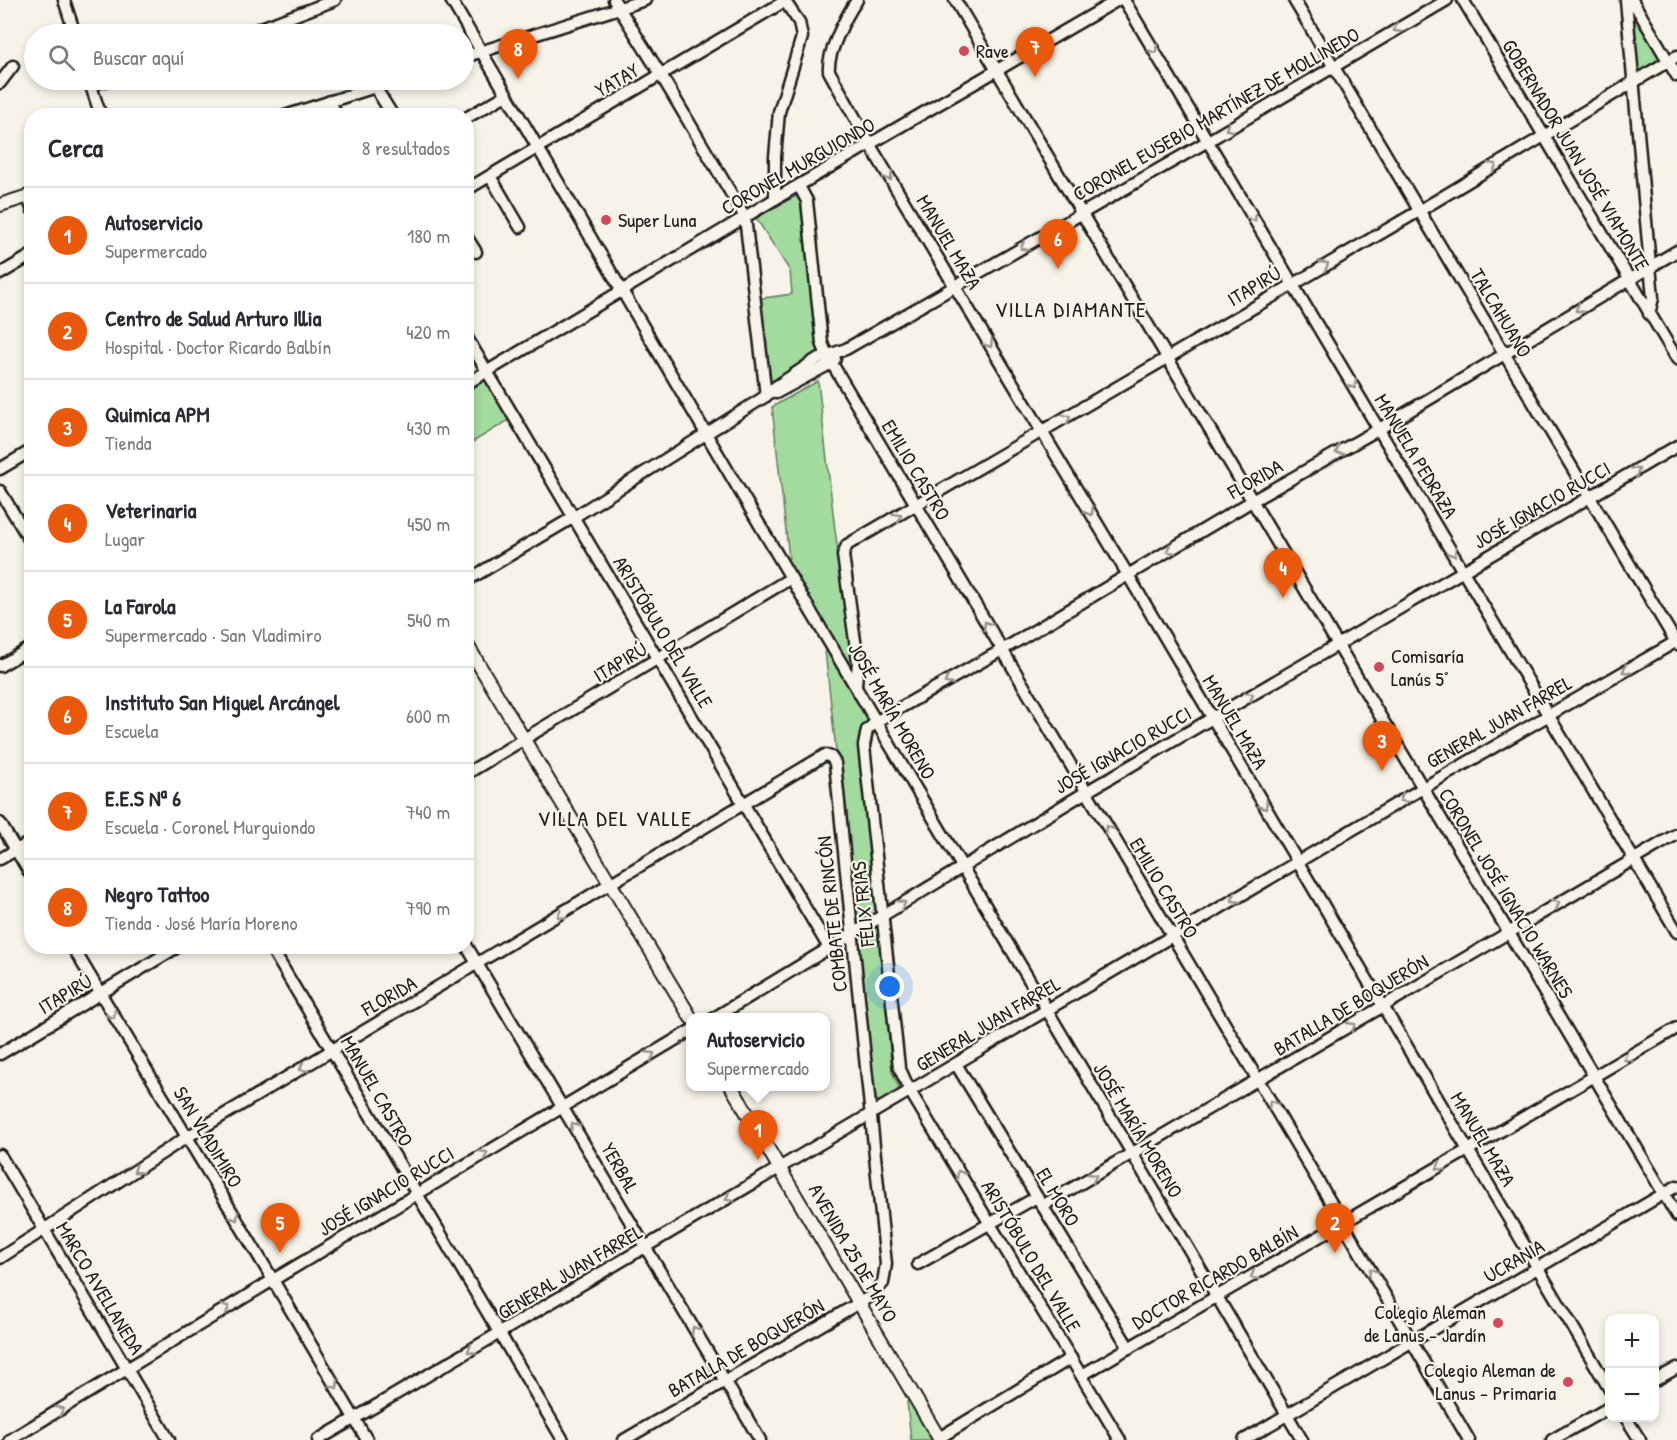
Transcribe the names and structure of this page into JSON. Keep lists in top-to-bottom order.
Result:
{
  "streets": {
    "main road": ["AVENIDA 25 DE MAYO"],
    "street": [
      "YATAY",
      "CORONEL EUSEBIO MARTÍNEZ DE MOLLINEDO",
      "GOBERNADOR JUAN JOSÉ VIAMONTE",
      "CORONEL MURGUIONDO",
      "MANUEL MAZA",
      "ITAPIRÚ",
      "TALCAHUANO",
      "MANUELA PEDRAZA",
      "EMILIO CASTRO",
      "FLORIDA",
      "JOSÉ IGNACIO RUCCI",
      "ARISTÓBULO DEL VALLE",
      "JOSÉ MARÍA MORENO",
      "GENERAL JUAN FARREL",
      "CORONEL JOSÉ IGNACIO WARNES",
      "FÉLIX FRIAS",
      "COMBATE DE RINCÓN",
      "BATALLA DE BOQUERÓN",
      "MANUEL CASTRO",
      "SAN VLADIMIRO",
      "YERBAL",
      "EL MORO",
      "UCRANIA",
      "DOCTOR RICARDO BALBÍN",
      "MARCO AVELLANEDA"
    ]
  },
  "crossings": [
    ["YATAY", "JOSÉ MARÍA MORENO"],
    ["CORONEL EUSEBIO MARTÍNEZ DE MOLLINEDO", "MANUEL MAZA"],
    ["CORONEL EUSEBIO MARTÍNEZ DE MOLLINEDO", "TALCAHUANO"],
    ["CORONEL EUSEBIO MARTÍNEZ DE MOLLINEDO", "MANUELA PEDRAZA"],
    ["CORONEL EUSEBIO MARTÍNEZ DE MOLLINEDO", "EMILIO CASTRO"],
    ["CORONEL EUSEBIO MARTÍNEZ DE MOLLINEDO", "ARISTÓBULO DEL VALLE"],
    ["CORONEL EUSEBIO MARTÍNEZ DE MOLLINEDO", "JOSÉ MARÍA MORENO"],
    ["CORONEL EUSEBIO MARTÍNEZ DE MOLLINEDO", "CORONEL JOSÉ IGNACIO WARNES"],
    ["GOBERNADOR JUAN JOSÉ VIAMONTE", "ITAPIRÚ"],
    ["GOBERNADOR JUAN JOSÉ VIAMONTE", "FLORIDA"],
    ["CORONEL MURGUIONDO", "MANUEL MAZA"],
    ["CORONEL MURGUIONDO", "EMILIO CASTRO"],
    ["CORONEL MURGUIONDO", "ARISTÓBULO DEL VALLE"],
    ["CORONEL MURGUIONDO", "JOSÉ MARÍA MORENO"],
    ["CORONEL MURGUIONDO", "CORONEL JOSÉ IGNACIO WARNES"],
    ["MANUEL MAZA", "ITAPIRÚ"],
    ["MANUEL MAZA", "FLORIDA"],
    ["MANUEL MAZA", "JOSÉ IGNACIO RUCCI"],
    ["MANUEL MAZA", "GENERAL JUAN FARREL"],
    ["MANUEL MAZA", "BATALLA DE BOQUERÓN"],
    ["MANUEL MAZA", "UCRANIA"],
    ["MANUEL MAZA", "DOCTOR RICARDO BALBÍN"],
    ["ITAPIRÚ", "TALCAHUANO"],
    ["ITAPIRÚ", "MANUELA PEDRAZA"],
    ["ITAPIRÚ", "EMILIO CASTRO"],
    ["ITAPIRÚ", "ARISTÓBULO DEL VALLE"],
    ["ITAPIRÚ", "JOSÉ MARÍA MORENO"],
    ["ITAPIRÚ", "CORONEL JOSÉ IGNACIO WARNES"],
    ["ITAPIRÚ", "SAN VLADIMIRO"],
    ["TALCAHUANO", "FLORIDA"],
    ["TALCAHUANO", "JOSÉ IGNACIO RUCCI"],
    ["TALCAHUANO", "GENERAL JUAN FARREL"],
    ["MANUELA PEDRAZA", "FLORIDA"],
    ["MANUELA PEDRAZA", "JOSÉ IGNACIO RUCCI"],
    ["MANUELA PEDRAZA", "GENERAL JUAN FARREL"],
    ["MANUELA PEDRAZA", "BATALLA DE BOQUERÓN"],
    ["EMILIO CASTRO", "FLORIDA"],
    ["EMILIO CASTRO", "JOSÉ IGNACIO RUCCI"],
    ["EMILIO CASTRO", "GENERAL JUAN FARREL"],
    ["EMILIO CASTRO", "BATALLA DE BOQUERÓN"],
    ["EMILIO CASTRO", "UCRANIA"],
    ["EMILIO CASTRO", "DOCTOR RICARDO BALBÍN"],
    ["FLORIDA", "ARISTÓBULO DEL VALLE"],
    ["FLORIDA", "JOSÉ MARÍA MORENO"],
    ["FLORIDA", "CORONEL JOSÉ IGNACIO WARNES"],
    ["FLORIDA", "FÉLIX FRIAS"],
    ["FLORIDA", "COMBATE DE RINCÓN"],
    ["FLORIDA", "MANUEL CASTRO"],
    ["FLORIDA", "SAN VLADIMIRO"],
    ["FLORIDA", "YERBAL"],
    ["FLORIDA", "MARCO AVELLANEDA"],
    ["JOSÉ IGNACIO RUCCI", "ARISTÓBULO DEL VALLE"],
    ["JOSÉ IGNACIO RUCCI", "JOSÉ MARÍA MORENO"],
    ["JOSÉ IGNACIO RUCCI", "CORONEL JOSÉ IGNACIO WARNES"],
    ["JOSÉ IGNACIO RUCCI", "FÉLIX FRIAS"],
    ["JOSÉ IGNACIO RUCCI", "COMBATE DE RINCÓN"],
    ["JOSÉ IGNACIO RUCCI", "MANUEL CASTRO"],
    ["JOSÉ IGNACIO RUCCI", "SAN VLADIMIRO"],
    ["JOSÉ IGNACIO RUCCI", "YERBAL"],
    ["JOSÉ IGNACIO RUCCI", "MARCO AVELLANEDA"],
    ["ARISTÓBULO DEL VALLE", "GENERAL JUAN FARREL"],
    ["ARISTÓBULO DEL VALLE", "FÉLIX FRIAS"],
    ["ARISTÓBULO DEL VALLE", "BATALLA DE BOQUERÓN"],
    ["ARISTÓBULO DEL VALLE", "DOCTOR RICARDO BALBÍN"],
    ["JOSÉ MARÍA MORENO", "GENERAL JUAN FARREL"],
    ["JOSÉ MARÍA MORENO", "FÉLIX FRIAS"],
    ["JOSÉ MARÍA MORENO", "BATALLA DE BOQUERÓN"],
    ["JOSÉ MARÍA MORENO", "UCRANIA"],
    ["JOSÉ MARÍA MORENO", "DOCTOR RICARDO BALBÍN"],
    ["GENERAL JUAN FARREL", "CORONEL JOSÉ IGNACIO WARNES"],
    ["GENERAL JUAN FARREL", "FÉLIX FRIAS"],
    ["GENERAL JUAN FARREL", "COMBATE DE RINCÓN"],
    ["GENERAL JUAN FARREL", "MANUEL CASTRO"],
    ["GENERAL JUAN FARREL", "SAN VLADIMIRO"],
    ["GENERAL JUAN FARREL", "YERBAL"],
    ["GENERAL JUAN FARREL", "EL MORO"],
    ["GENERAL JUAN FARREL", "AVENIDA 25 DE MAYO"],
    ["CORONEL JOSÉ IGNACIO WARNES", "BATALLA DE BOQUERÓN"],
    ["CORONEL JOSÉ IGNACIO WARNES", "UCRANIA"],
    ["CORONEL JOSÉ IGNACIO WARNES", "DOCTOR RICARDO BALBÍN"],
    ["COMBATE DE RINCÓN", "BATALLA DE BOQUERÓN"],
    ["BATALLA DE BOQUERÓN", "YERBAL"],
    ["BATALLA DE BOQUERÓN", "EL MORO"],
    ["BATALLA DE BOQUERÓN", "AVENIDA 25 DE MAYO"],
    ["EL MORO", "DOCTOR RICARDO BALBÍN"]
  ],
  "one_way": [
    "CORONEL EUSEBIO MARTÍNEZ DE MOLLINEDO",
    "MANUEL MAZA",
    "ITAPIRÚ",
    "MANUELA PEDRAZA",
    "EMILIO CASTRO",
    "FLORIDA",
    "JOSÉ IGNACIO RUCCI",
    "GENERAL JUAN FARREL",
    "SAN VLADIMIRO",
    "YERBAL",
    "DOCTOR RICARDO BALBÍN"
  ],
  "districts": ["VILLA DIAMANTE", "VILLA DEL VALLE"],
  "places": [
    "Rave",
    "Super Luna",
    "Comisaría Lanús 5°",
    "Colegio Aleman de Lanus - Jardín",
    "Colegio Aleman de Lanus - Primaria"
  ],
  "page": {
    "search": "Buscar aquí",
    "pins": [
      "7",
      "8",
      "6",
      "4",
      "3",
      "1",
      "2",
      "5"
    ],
    "heading": ["Cerca", "8 resultados"],
    "list": [
      {
        "mark": "1",
        "name": "Autoservicio",
        "note": "Supermercado",
        "value": "180 m"
      },
      {
        "mark": "2",
        "name": "Centro de Salud Arturo Illia",
        "note": "Hospital · Doctor Ricardo Balbín",
        "value": "420 m"
      },
      {
        "mark": "3",
        "name": "Quimica APM",
        "note": "Tienda",
        "value": "430 m"
      },
      {
        "mark": "4",
        "name": "Veterinaria",
        "note": "Lugar",
        "value": "450 m"
      },
      {
        "mark": "5",
        "name": "La Farola",
        "note": "Supermercado · San Vladimiro",
        "value": "540 m"
      },
      {
        "mark": "6",
        "name": "Instituto San Miguel Arcángel",
        "note": "Escuela",
        "value": "600 m"
      },
      {
        "mark": "7",
        "name": "E.E.S Nª 6",
        "note": "Escuela · Coronel Murguiondo",
        "value": "740 m"
      },
      {
        "mark": "8",
        "name": "Negro Tattoo",
        "note": "Tienda · José María Moreno",
        "value": "790 m"
      }
    ],
    "popup": ["Autoservicio", "Supermercado"],
    "map_buttons": ["+", "−"]
  }
}
